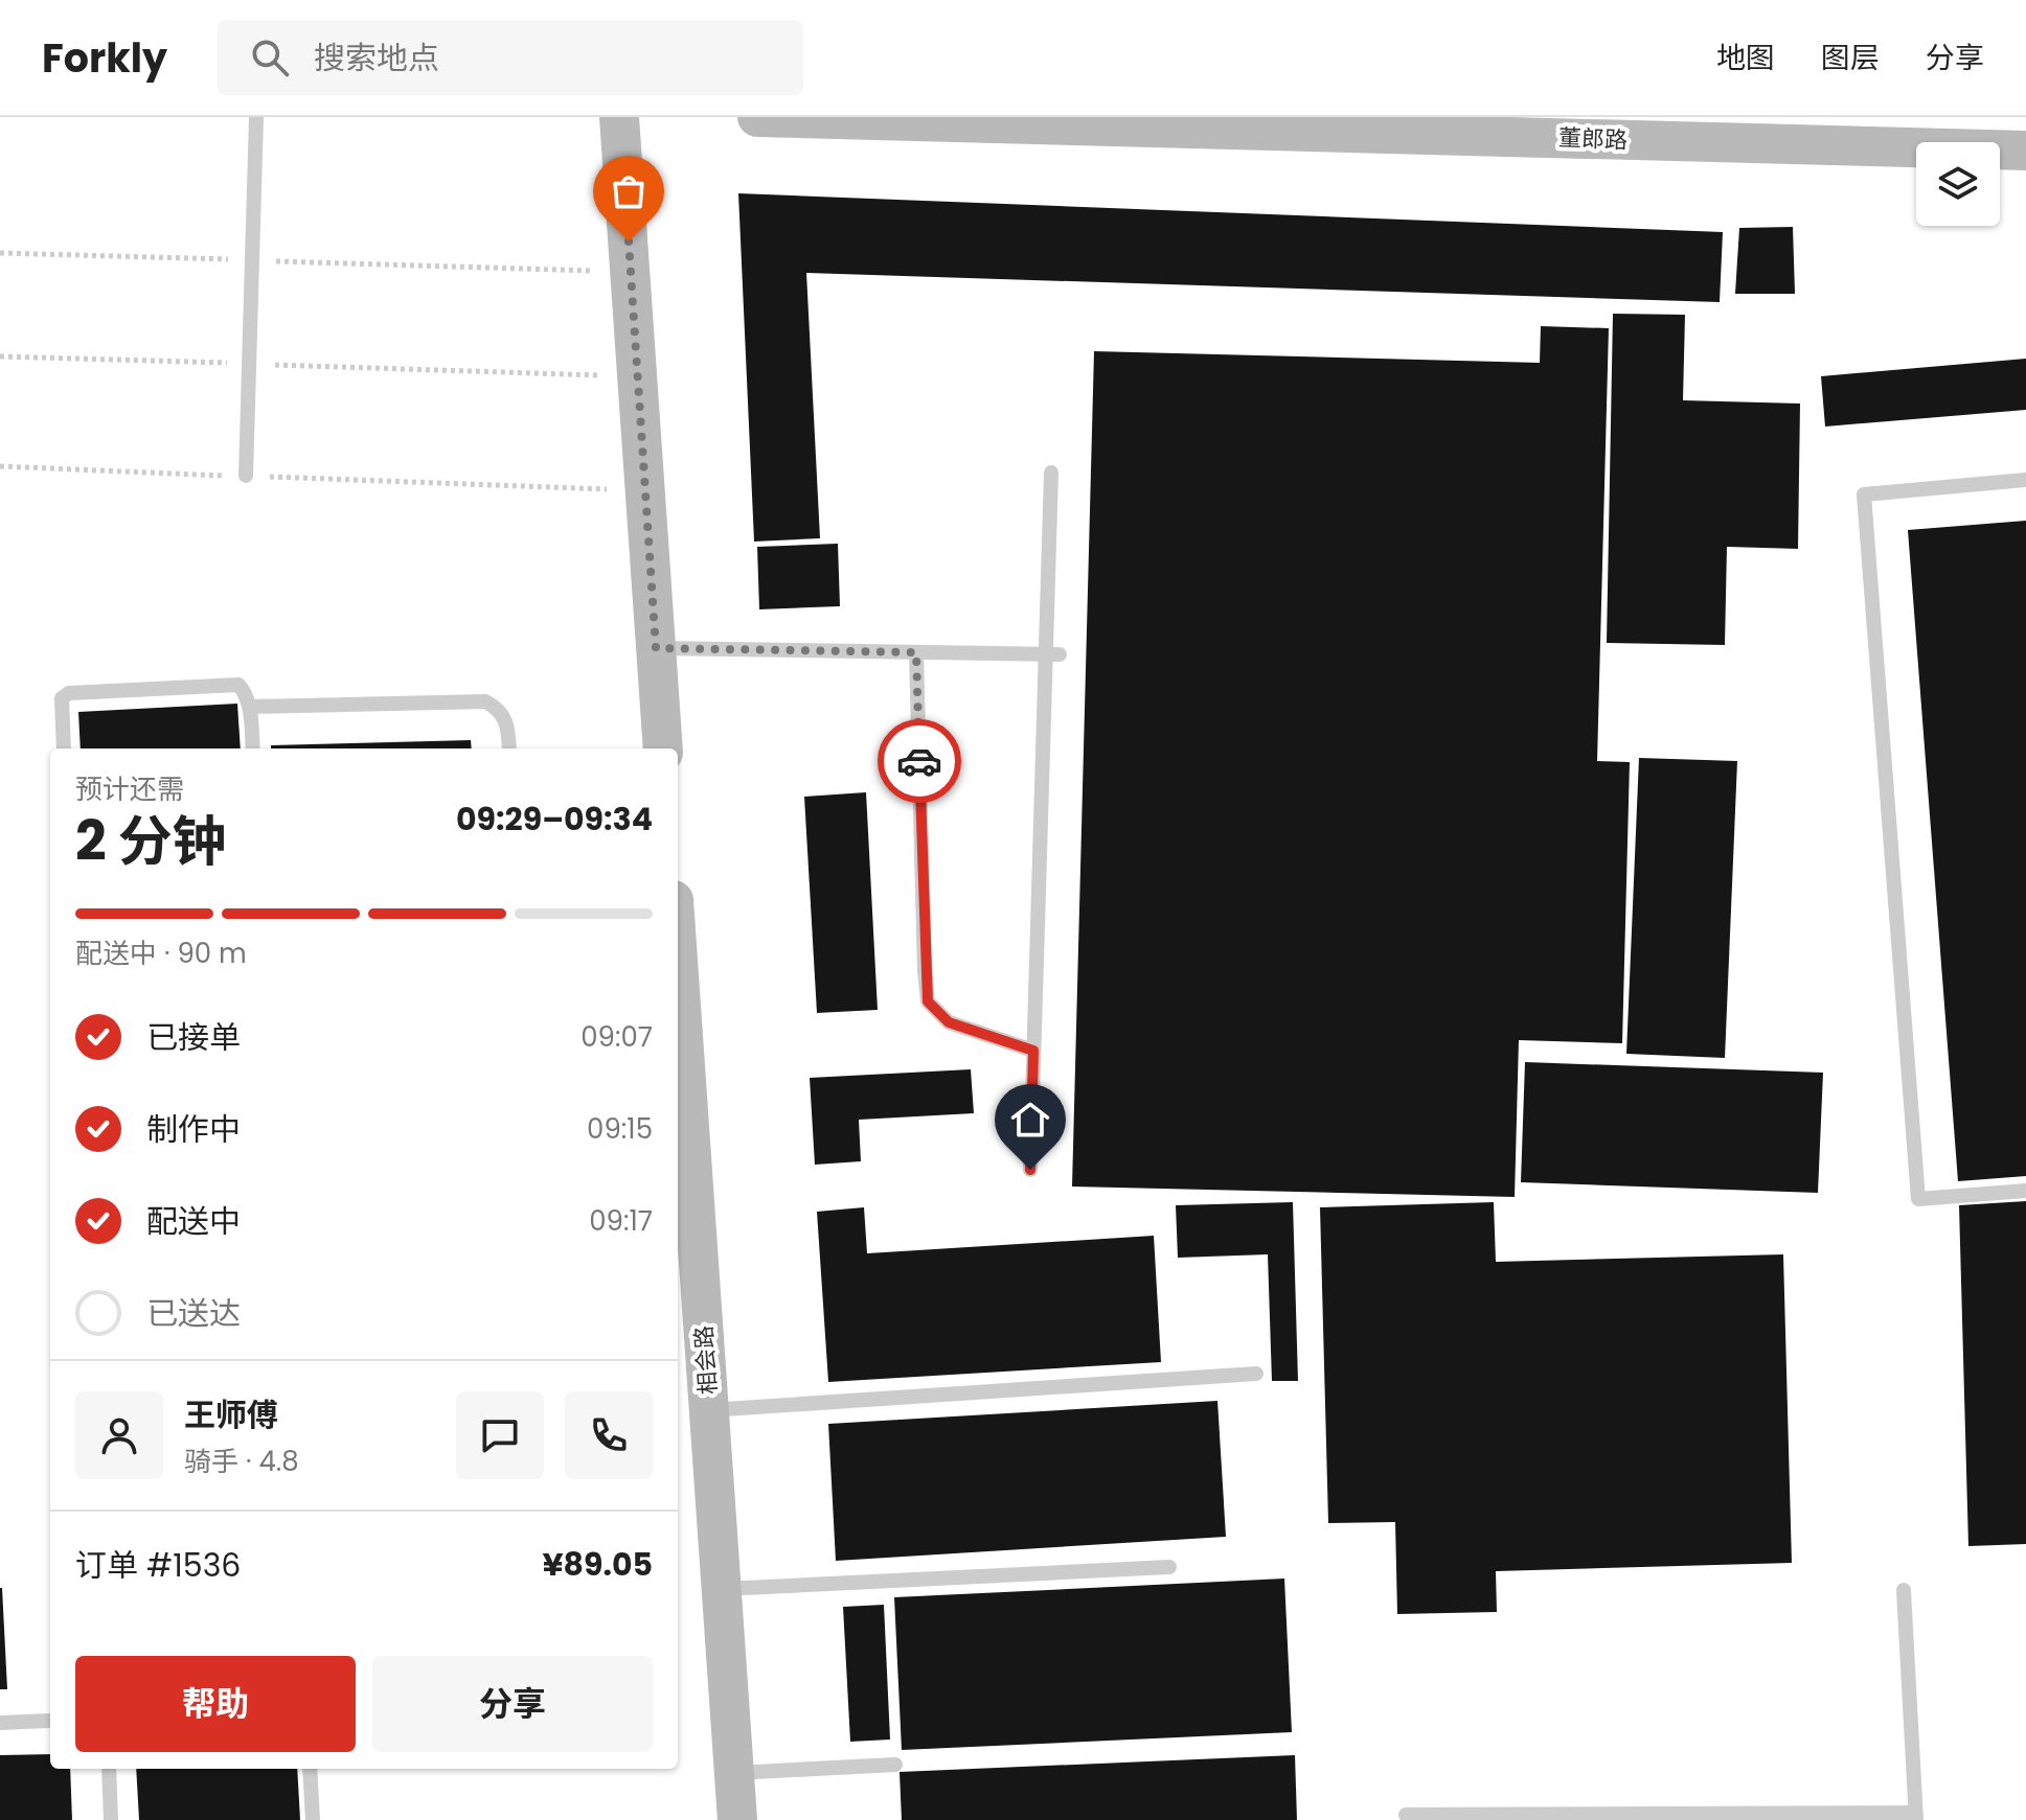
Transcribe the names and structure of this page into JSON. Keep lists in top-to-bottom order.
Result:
{
  "streets": {
    "street": ["董郎路", "相会路"]
  },
  "page": {
    "header": "Forkly",
    "search": "搜索地点",
    "nav": ["地图", "图层", "分享"],
    "heading": ["2 分钟", "预计还需", "09:29–09:34"],
    "panel": [
      "王师傅",
      "骑手 · 4.8",
      "订单 #1536",
      "¥89.05"
    ],
    "bar": "配送中 · 90 m",
    "list": [
      ["已接单", "09:07"],
      ["制作中", "09:15"],
      ["配送中", "09:17"],
      "已送达"
    ],
    "buttons": ["帮助", "分享"]
  }
}
